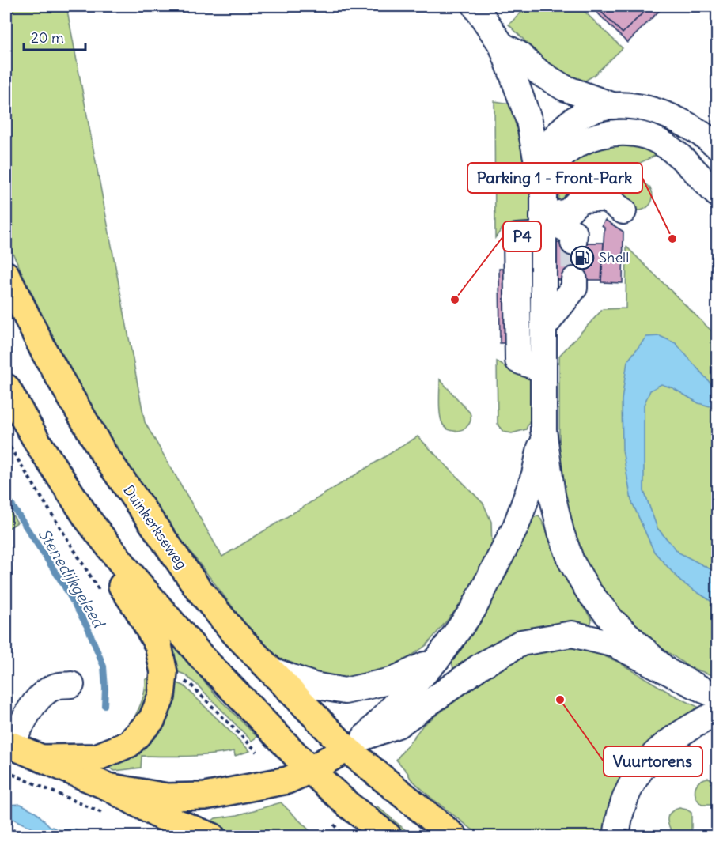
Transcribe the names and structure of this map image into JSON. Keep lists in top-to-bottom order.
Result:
{
  "streets": {
    "main road": ["Duinkerkseweg"]
  },
  "water": ["Stenedijkgeleed"],
  "places": {
    "other": ["Parking 1 - Front-Park", "P4", "Vuurtorens"],
    "fuel station": ["Shell"]
  },
  "scale_bar": "20 m"
}
